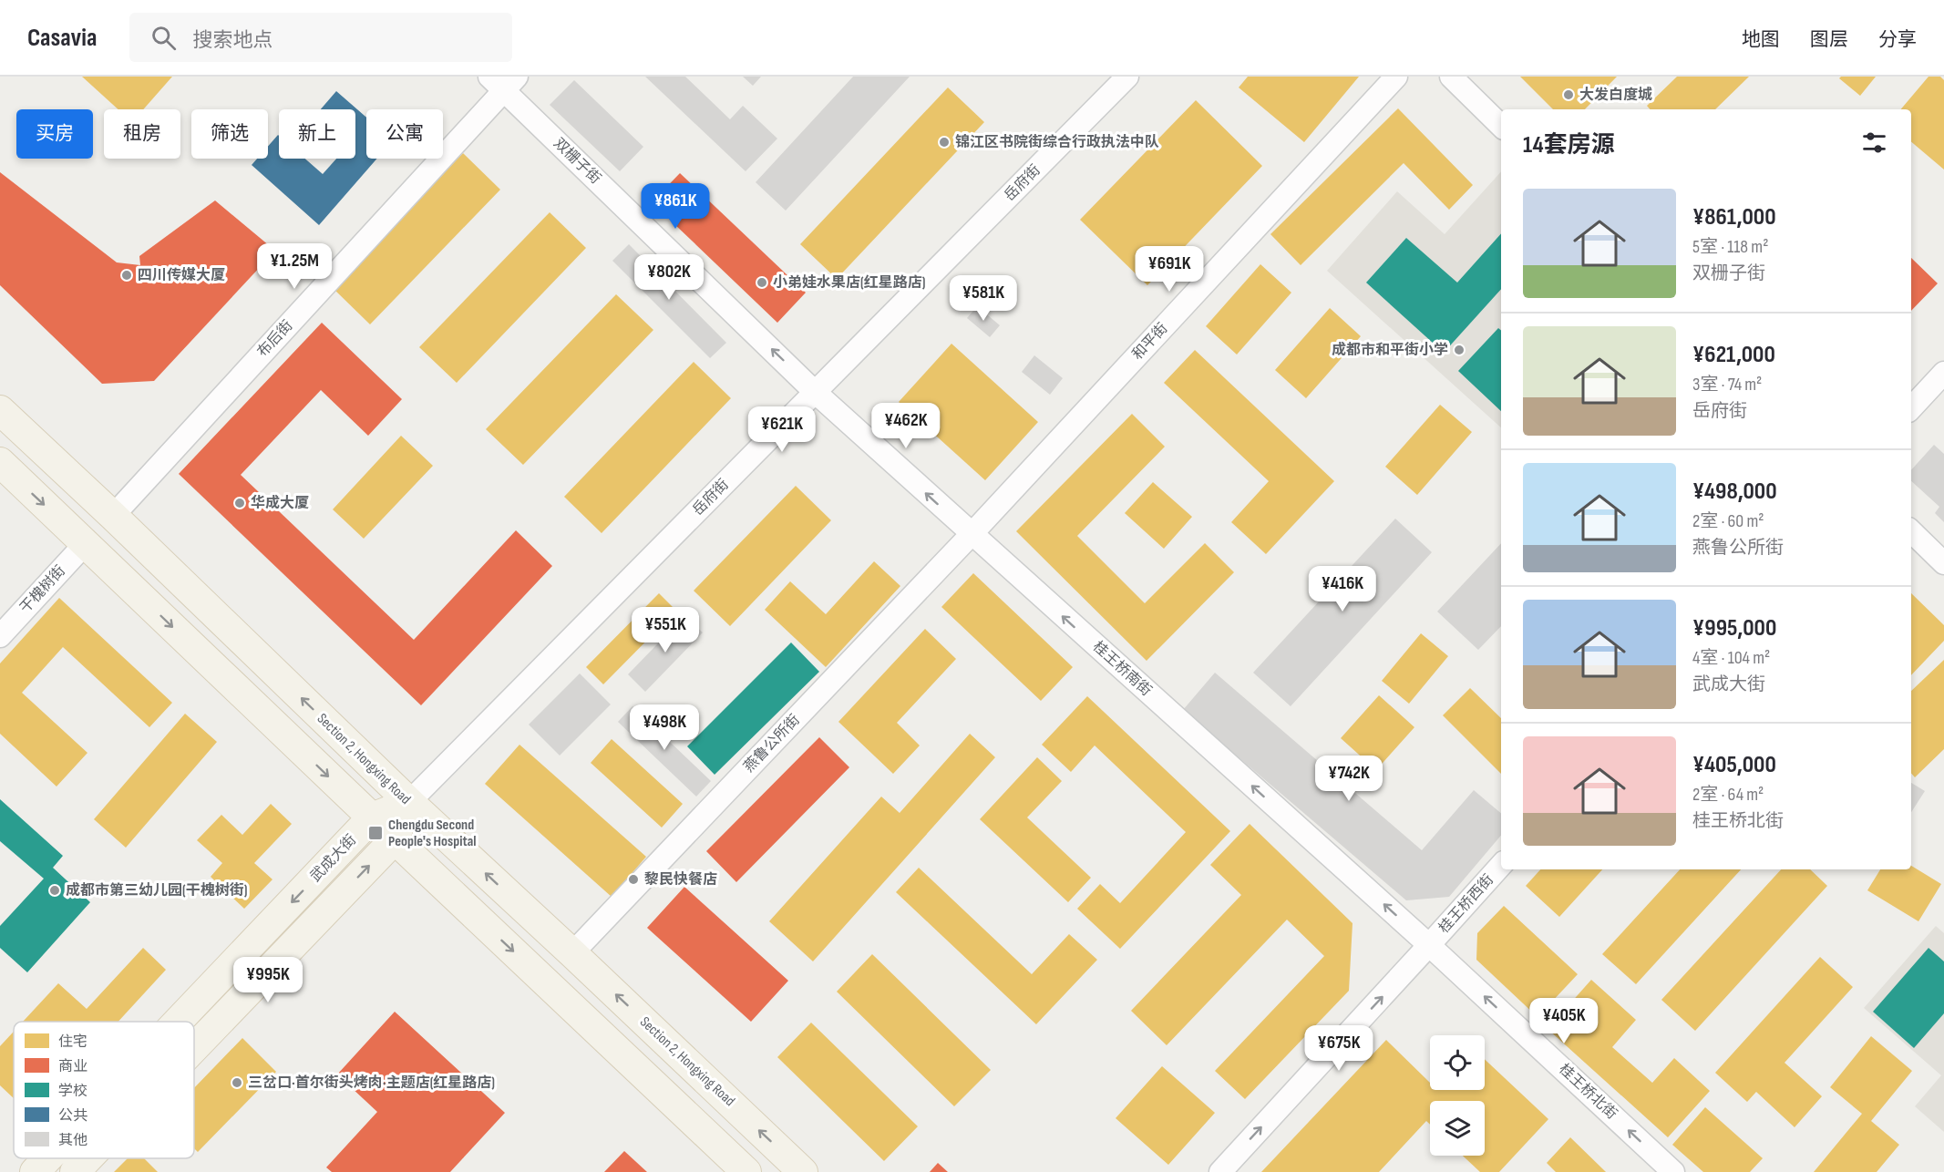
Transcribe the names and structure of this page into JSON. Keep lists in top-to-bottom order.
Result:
{
  "streets": {
    "main road": ["Section 2, Hongxing Road", "武成大街"],
    "street": [
      "双栅子街",
      "岳府街",
      "布后街",
      "和平街",
      "干槐树街",
      "桂王桥南街",
      "燕鲁公所街",
      "桂王桥西街",
      "桂王桥北街"
    ]
  },
  "crossings": [
    ["双栅子街", "岳府街"],
    ["双栅子街", "布后街"],
    ["双栅子街", "桂王桥南街"],
    ["岳府街", "桂王桥南街"],
    ["岳府街", "Section 2, Hongxing Road"],
    ["岳府街", "武成大街"],
    ["布后街", "Section 2, Hongxing Road"],
    ["和平街", "桂王桥南街"],
    ["和平街", "燕鲁公所街"],
    ["桂王桥南街", "燕鲁公所街"],
    ["桂王桥南街", "桂王桥西街"],
    ["桂王桥南街", "桂王桥北街"],
    ["燕鲁公所街", "Section 2, Hongxing Road"],
    ["Section 2, Hongxing Road", "武成大街"],
    ["桂王桥西街", "桂王桥北街"]
  ],
  "one_way": [
    "双栅子街",
    "桂王桥南街",
    "桂王桥西街",
    "桂王桥北街"
  ],
  "places": {
    "other": [
      "大发白度城",
      "锦江区书院街综合行政执法中队",
      "四川传媒大厦",
      "小弟娃水果店(红星路店)",
      "成都市和平街小学",
      "华成大厦",
      "黎民快餐店",
      "成都市第三幼儿园(干槐树街)",
      "三岔口·首尔街头烤肉·主题店(红星路店)"
    ],
    "transit": ["Chengdu Second People's Hospital"]
  },
  "legend": [
    "住宅",
    "商业",
    "学校",
    "公共",
    "其他"
  ],
  "page": {
    "header": "Casavia",
    "search": "搜索地点",
    "nav": ["地图", "图层", "分享"],
    "chip": [
      "买房",
      "租房",
      "筛选",
      "新上",
      "公寓"
    ],
    "heading": "14套房源",
    "list": [
      {
        "name": "¥861,000",
        "note": "5室 · 118 m² · 双栅子街"
      },
      {
        "name": "¥621,000",
        "note": "3室 · 74 m² · 岳府街"
      },
      {
        "name": "¥498,000",
        "note": "2室 · 60 m² · 燕鲁公所街"
      },
      {
        "name": "¥995,000",
        "note": "4室 · 104 m² · 武成大街"
      },
      {
        "name": "¥405,000",
        "note": "2室 · 64 m² · 桂王桥北街"
      }
    ],
    "price": [
      "¥861K",
      "¥1.25M",
      "¥691K",
      "¥802K",
      "¥581K",
      "¥462K",
      "¥621K",
      "¥416K",
      "¥551K",
      "¥498K",
      "¥742K",
      "¥995K",
      "¥405K",
      "¥675K"
    ]
  }
}
